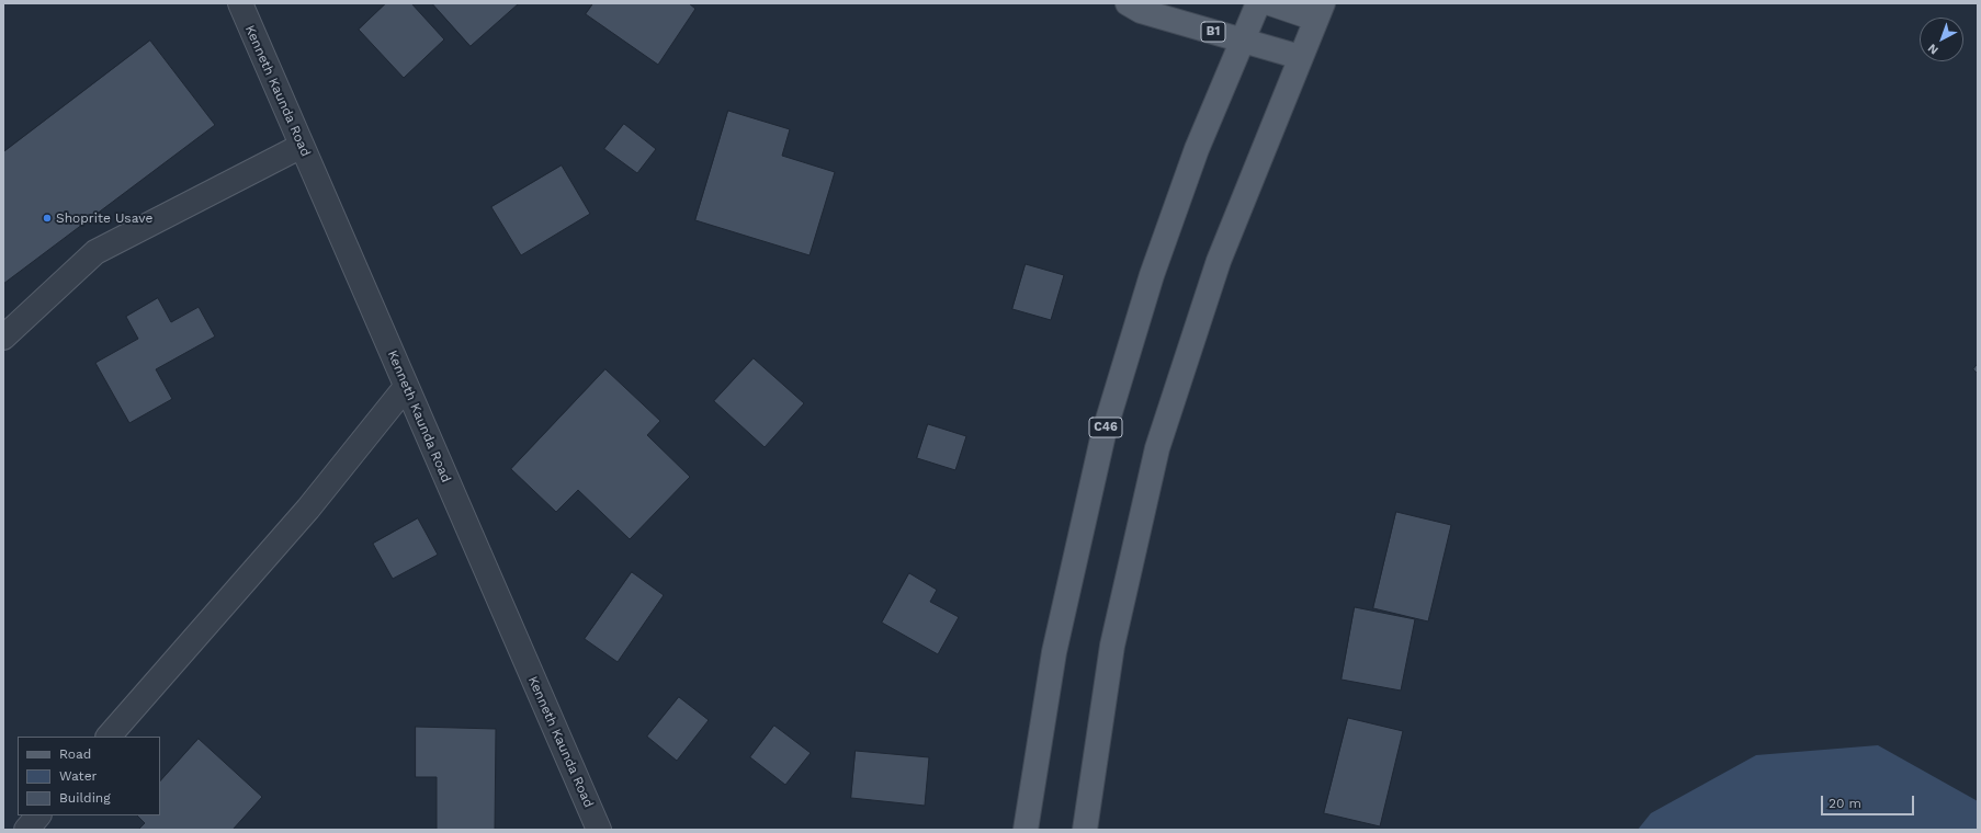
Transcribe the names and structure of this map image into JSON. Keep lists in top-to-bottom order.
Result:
{
  "streets": {
    "main road": ["B1", "C46"],
    "street": ["Kenneth Kaunda Road"]
  },
  "crossings": [
    ["B1", "C46"]
  ],
  "places": ["Shoprite Usave"],
  "legend": ["Road", "Water", "Building"],
  "scale_bar": "20 m",
  "north": "bottom left"
}
